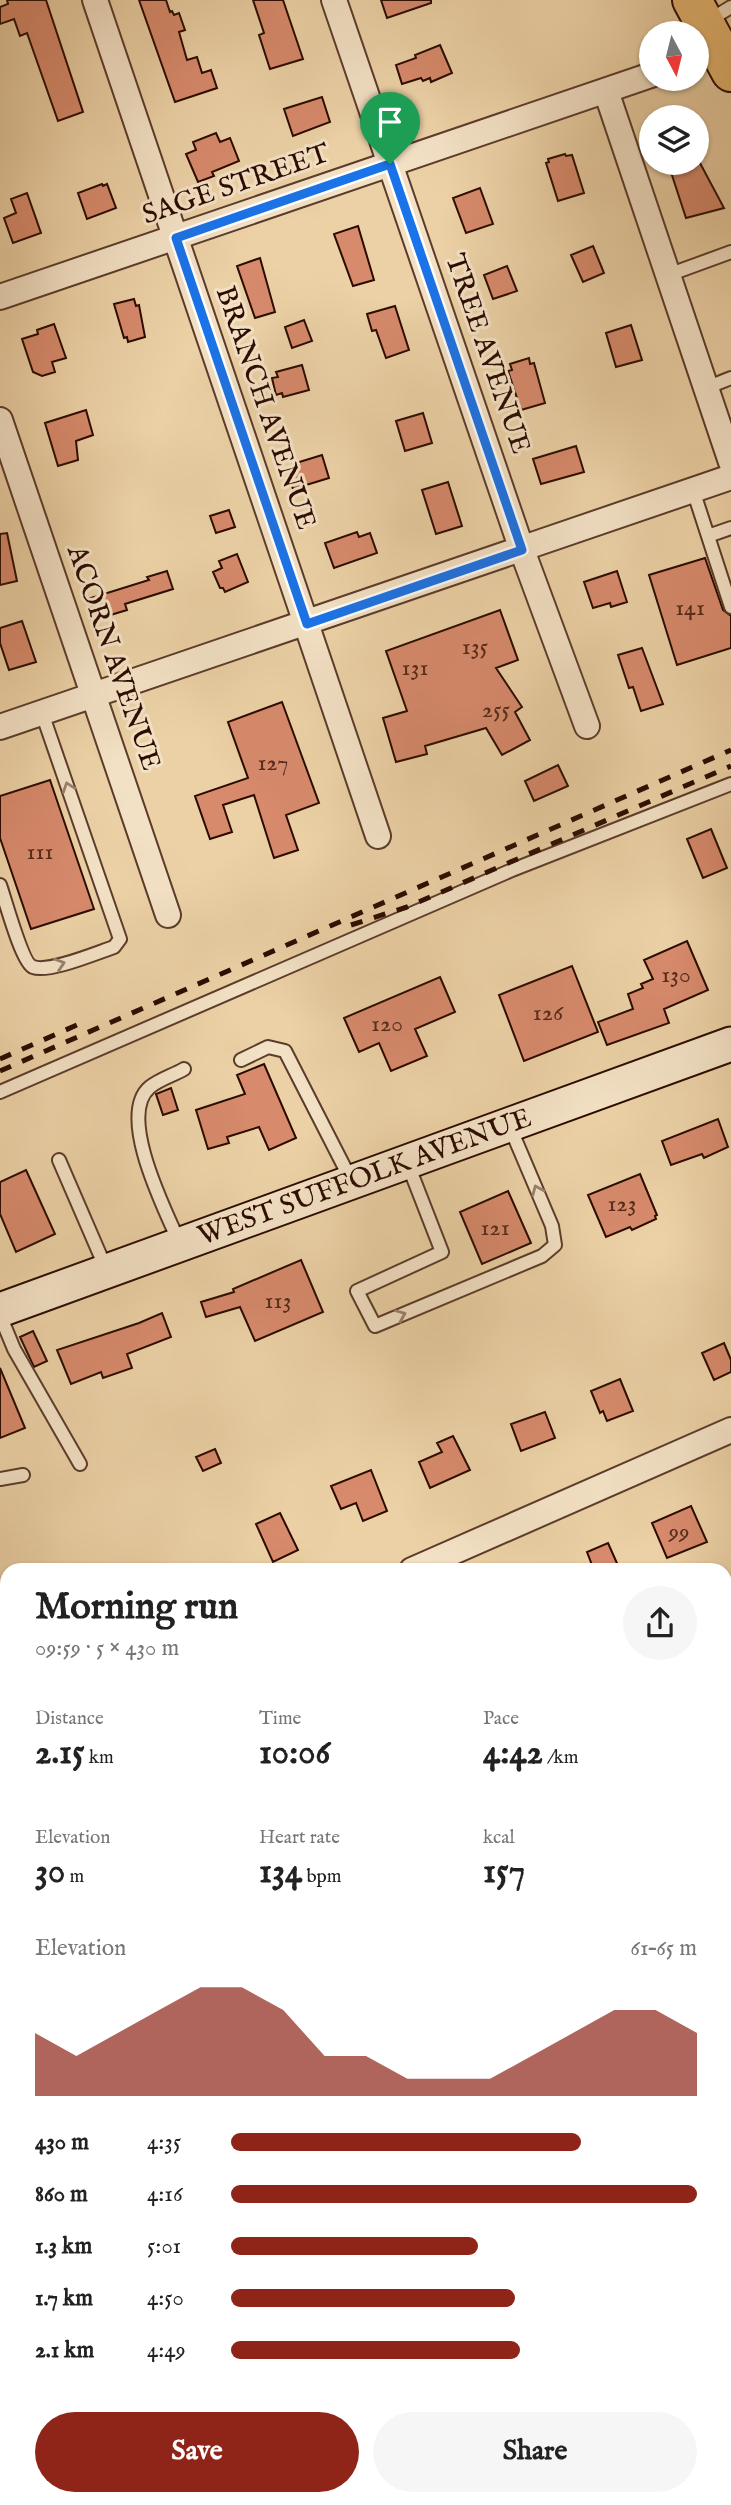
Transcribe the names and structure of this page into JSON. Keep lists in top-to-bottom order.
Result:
{
  "streets": {
    "main road": ["WEST SUFFOLK AVENUE"],
    "street": [
      "SAGE STREET",
      "TREE AVENUE",
      "BRANCH AVENUE",
      "ACORN AVENUE"
    ]
  },
  "crossings": [
    ["SAGE STREET", "TREE AVENUE"],
    ["SAGE STREET", "BRANCH AVENUE"]
  ],
  "house_numbers": [
    "141",
    "135",
    "131",
    "255",
    "127",
    "111",
    "130",
    "126",
    "120",
    "123",
    "121",
    "113",
    "99"
  ],
  "north": "bottom",
  "page": {
    "heading": ["Morning run", "09:59 · 5 × 430 m"],
    "stats": [
      ["Distance", "2.15 km"],
      ["Time", "10:06"],
      ["Pace", "4:42 /km"],
      ["Elevation", "30 m"],
      ["Heart rate", "134 bpm"],
      ["kcal", "157"]
    ],
    "chart": ["Elevation", "61–65 m"],
    "list": [
      {
        "name": "430 m",
        "note": "4:35"
      },
      {
        "name": "860 m",
        "note": "4:16"
      },
      {
        "name": "1.3 km",
        "note": "5:01"
      },
      {
        "name": "1.7 km",
        "note": "4:50"
      },
      {
        "name": "2.1 km",
        "note": "4:49"
      }
    ],
    "buttons": ["Save", "Share"]
  }
}
